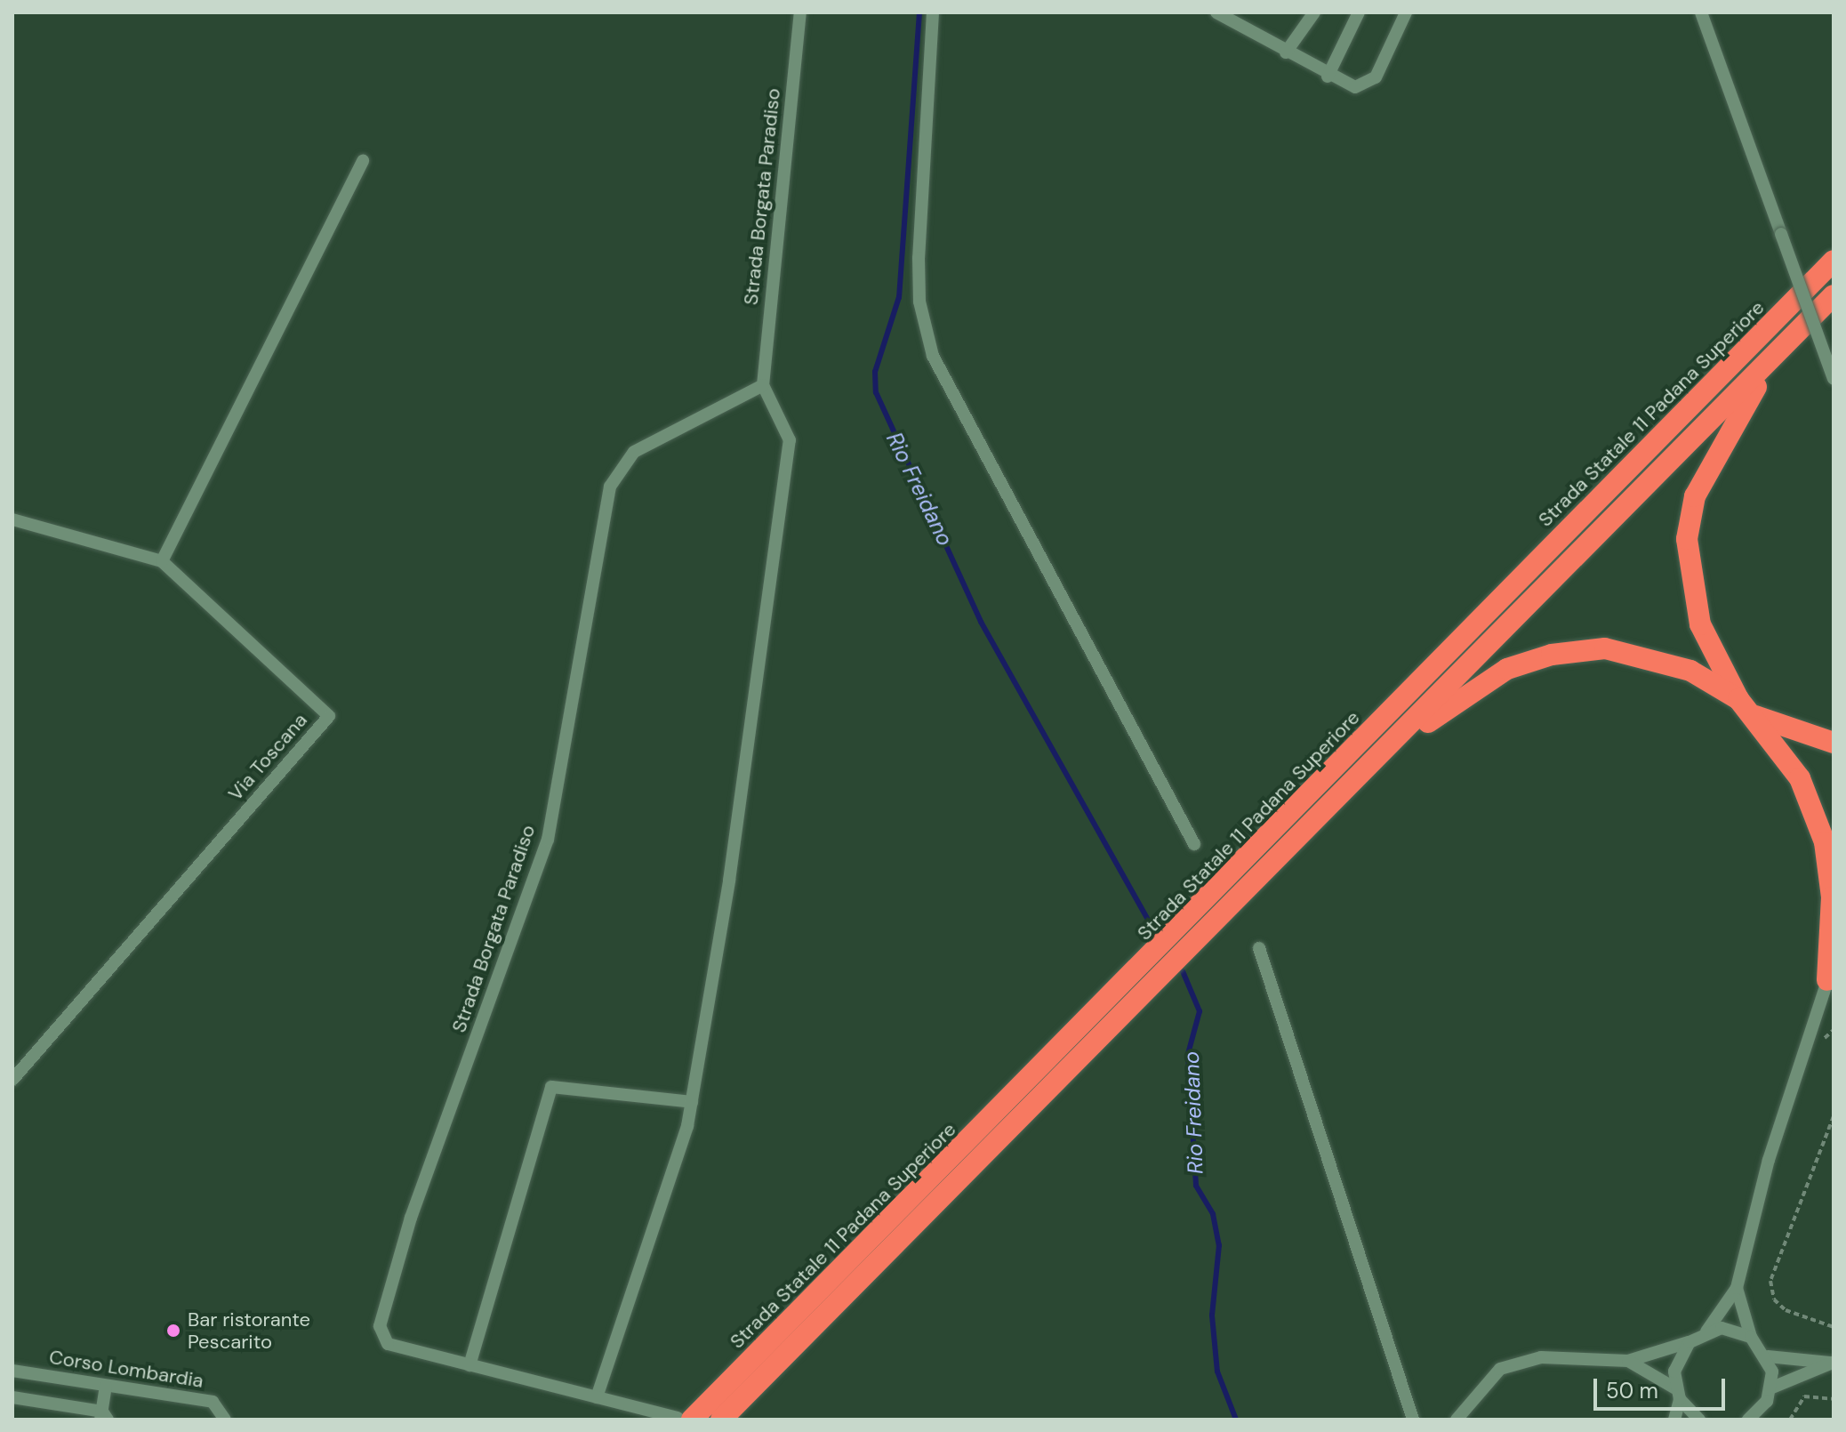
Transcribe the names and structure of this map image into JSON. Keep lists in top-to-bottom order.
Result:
{
  "streets": {
    "highway": ["Strada Statale 11 Padana Superiore"],
    "street": ["Strada Borgata Paradiso", "Via Toscana", "Corso Lombardia"]
  },
  "crossings": [
    ["Strada Borgata Paradiso", "Strada Statale 11 Padana Superiore"]
  ],
  "water": ["Rio Freidano"],
  "places": ["Bar ristorante Pescarito"],
  "scale_bar": "50 m"
}
